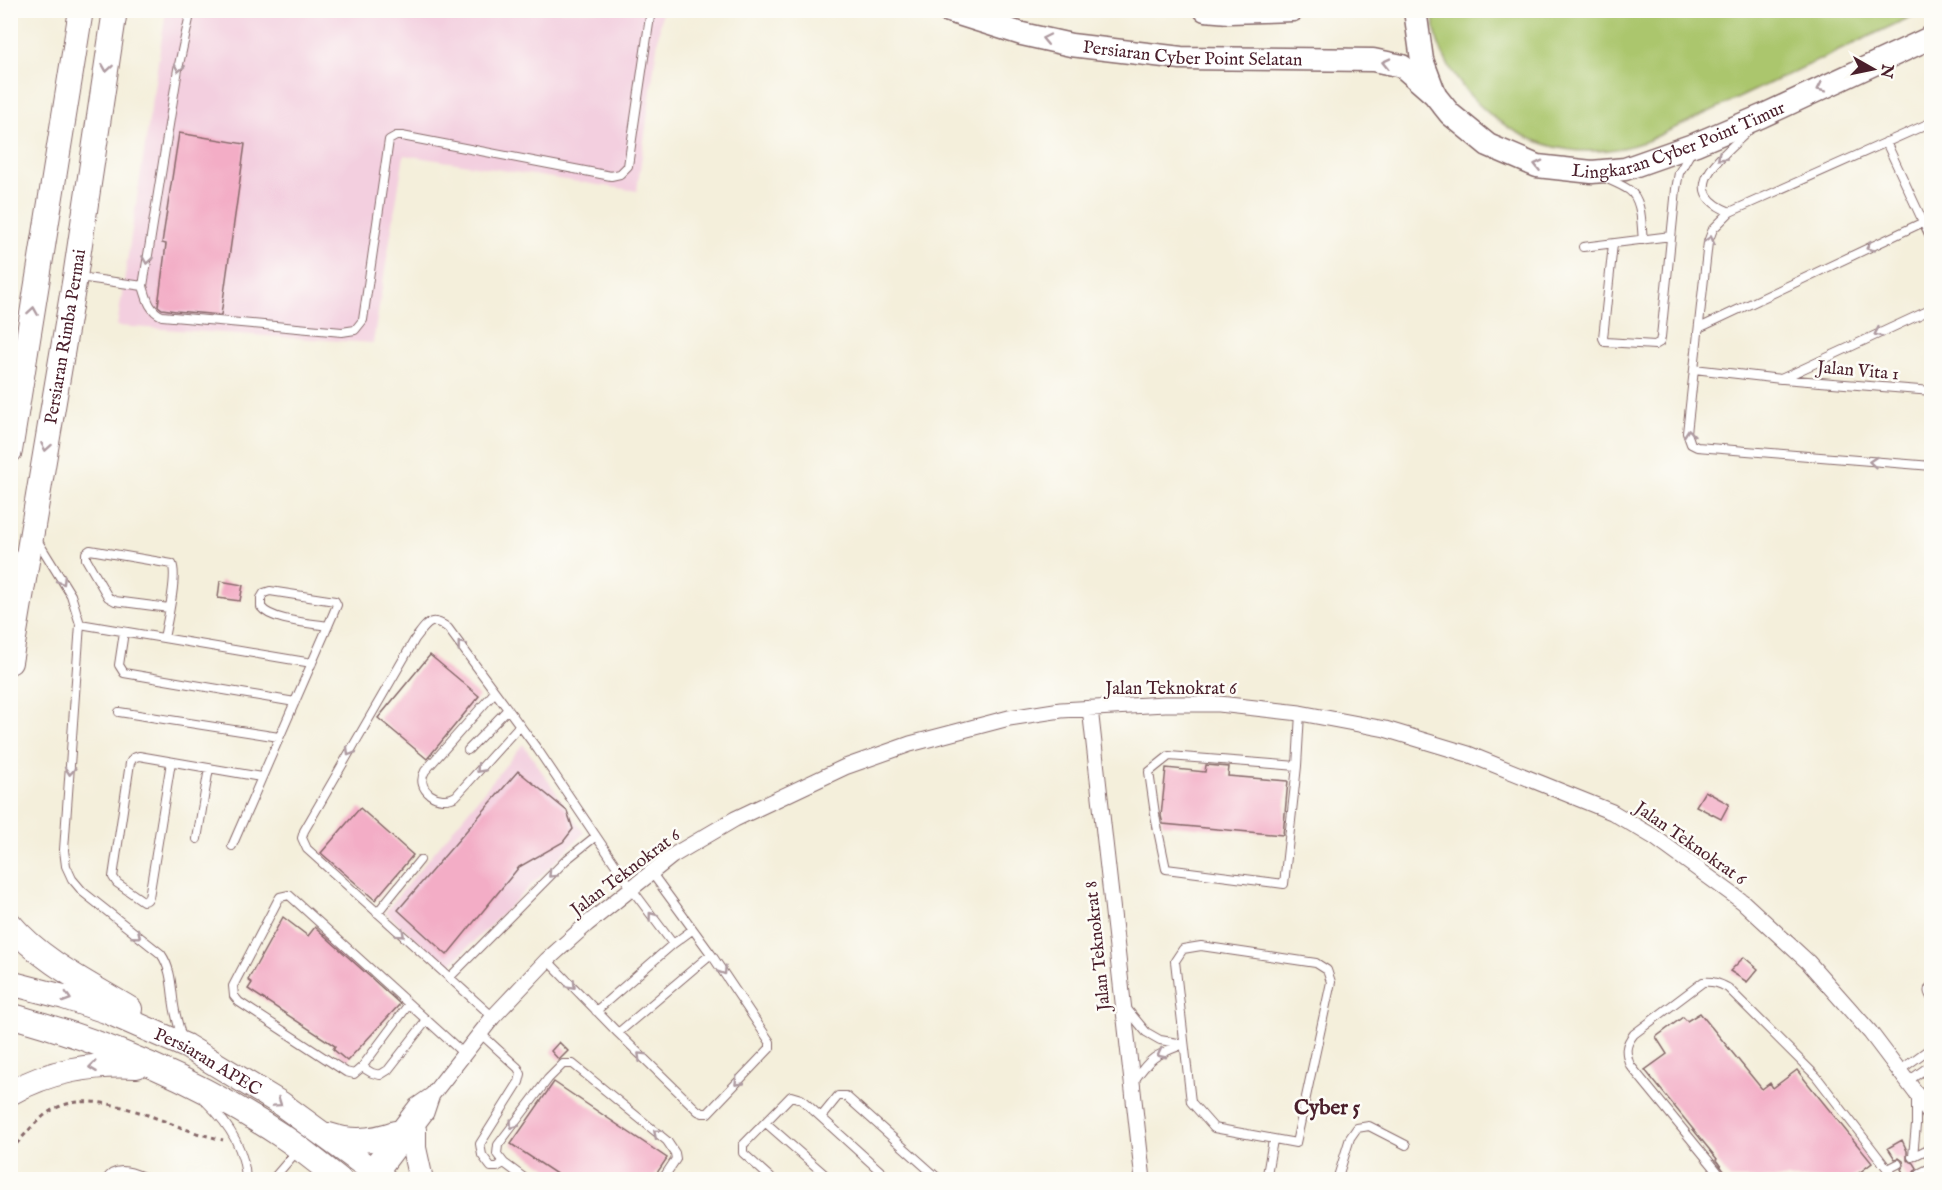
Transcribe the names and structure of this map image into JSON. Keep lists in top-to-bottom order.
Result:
{
  "streets": {
    "main road": [
      "Persiaran Cyber Point Selatan",
      "Lingkaran Cyber Point Timur",
      "Persiaran Rimba Permai",
      "Persiaran APEC"
    ],
    "street": ["Jalan Teknokrat 6", "Jalan Teknokrat 8"],
    "lane": ["Jalan Vita 1"]
  },
  "crossings": [
    ["Persiaran Cyber Point Selatan", "Lingkaran Cyber Point Timur"],
    ["Jalan Teknokrat 6", "Jalan Teknokrat 8"],
    ["Jalan Teknokrat 6", "Persiaran APEC"]
  ],
  "one_way": ["Persiaran Cyber Point Selatan", "Lingkaran Cyber Point Timur"],
  "districts": ["Cyber 5"],
  "north": "right"
}
